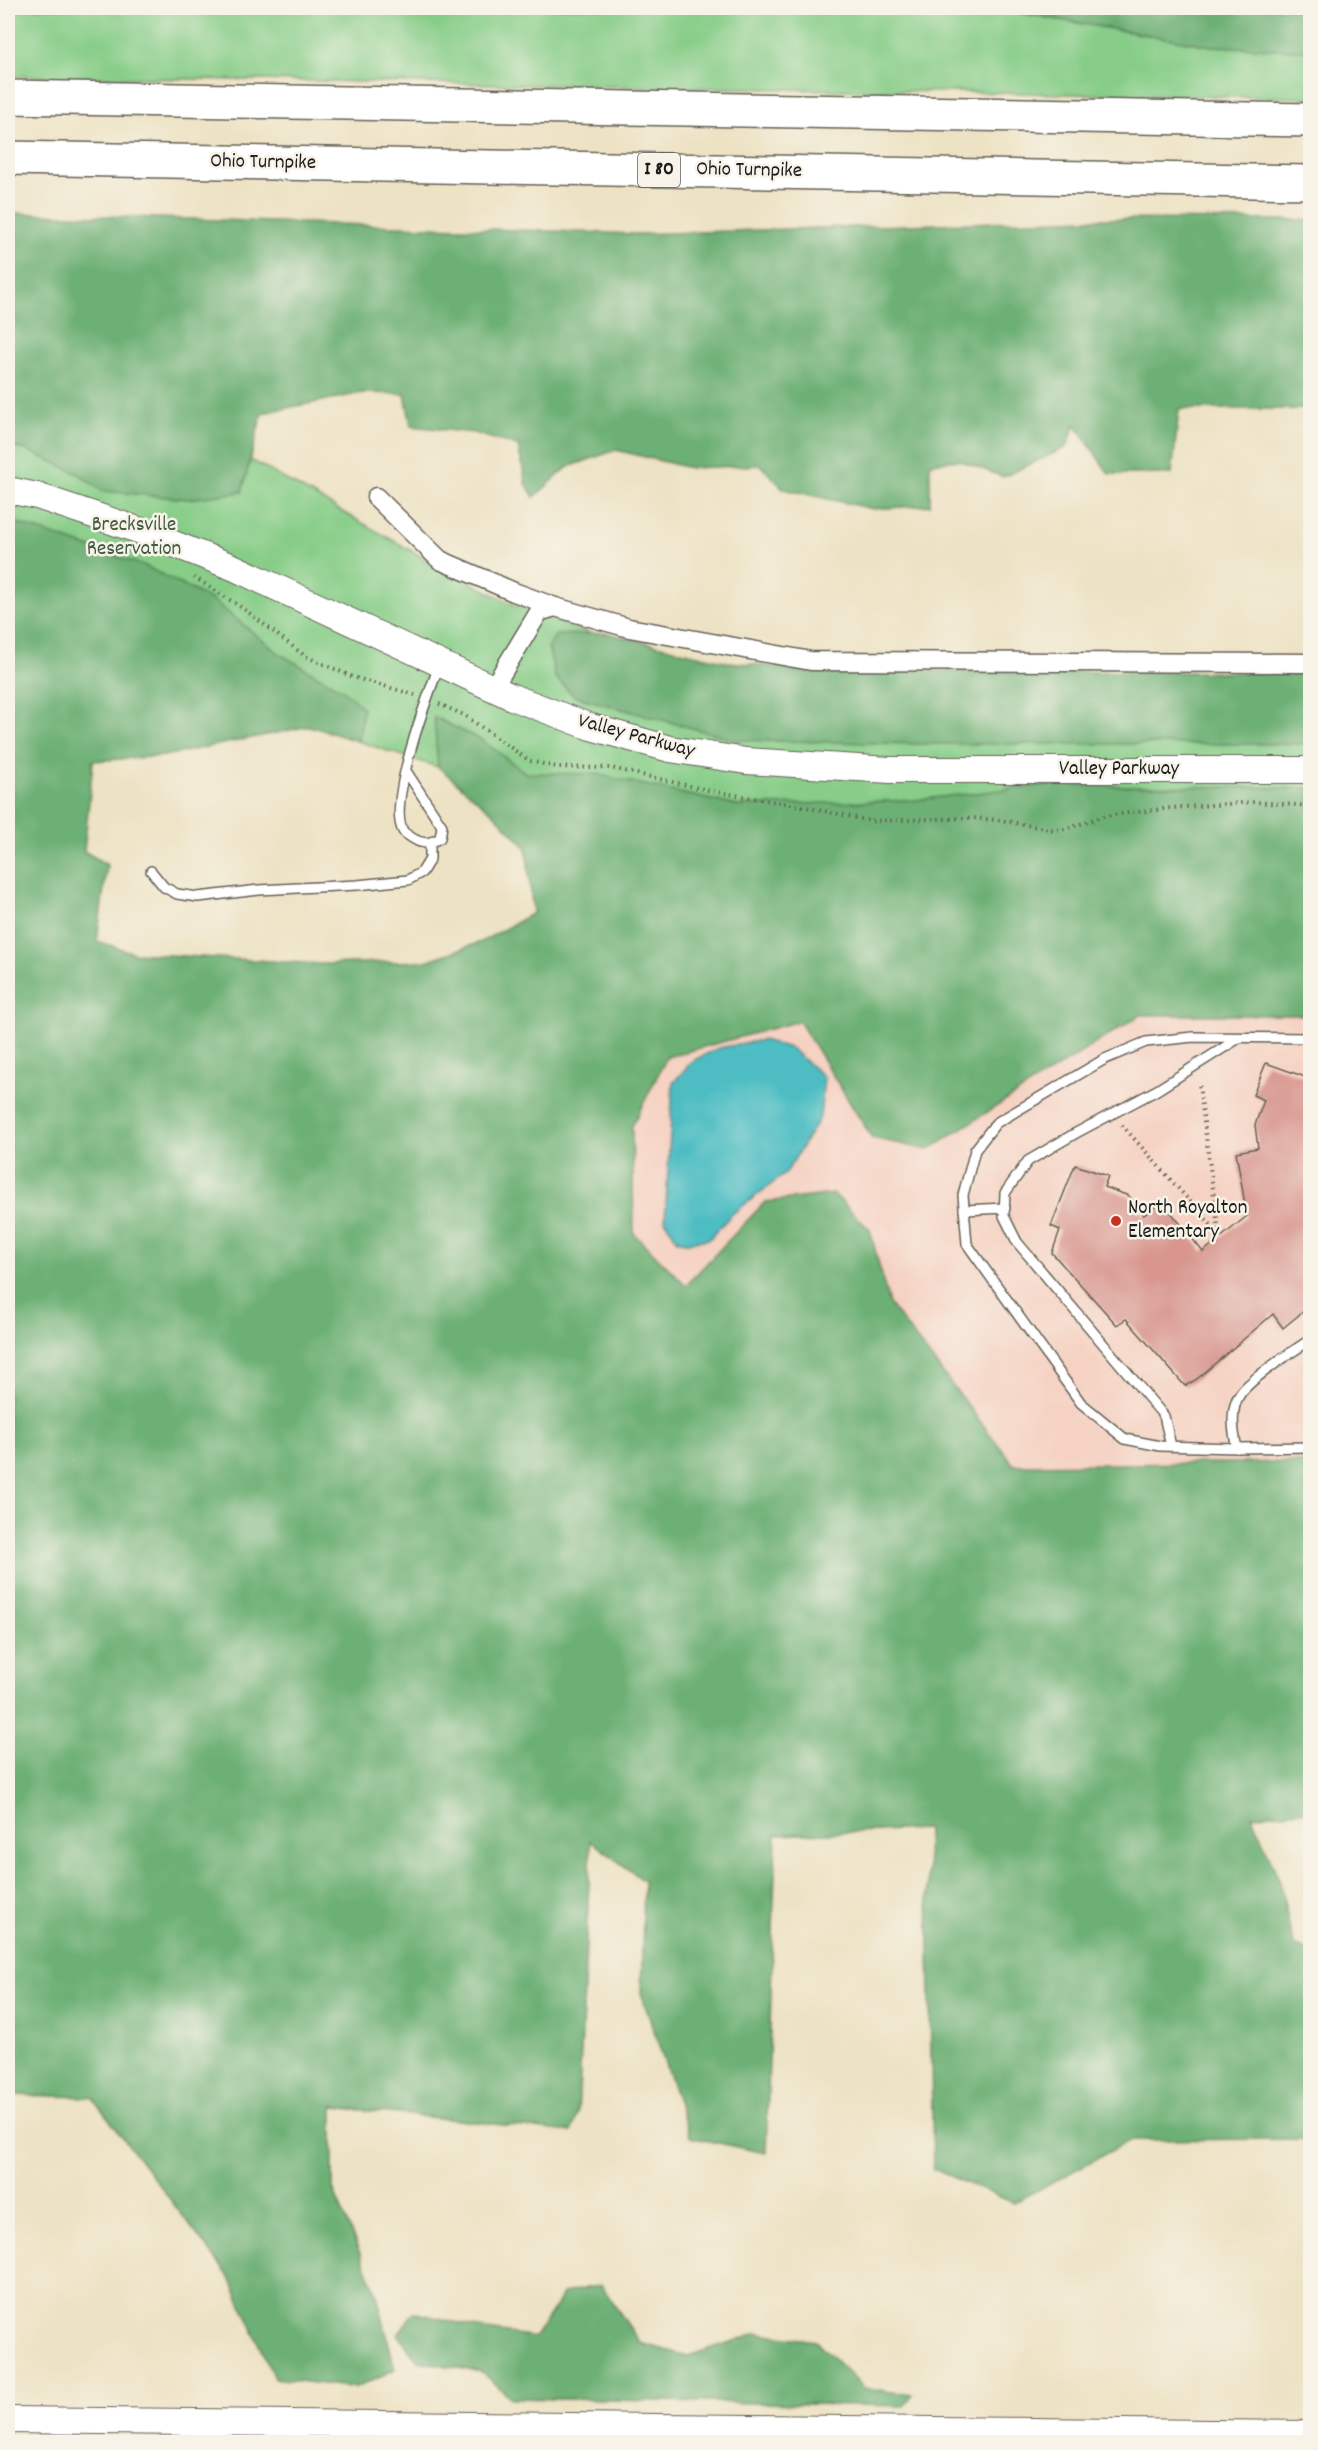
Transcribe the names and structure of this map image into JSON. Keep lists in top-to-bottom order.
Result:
{
  "streets": {
    "highway": ["Ohio Turnpike", "I 80"],
    "street": ["Valley Parkway"]
  },
  "parks": ["Brecksville Reservation"],
  "places": ["North Royalton Elementary"]
}
